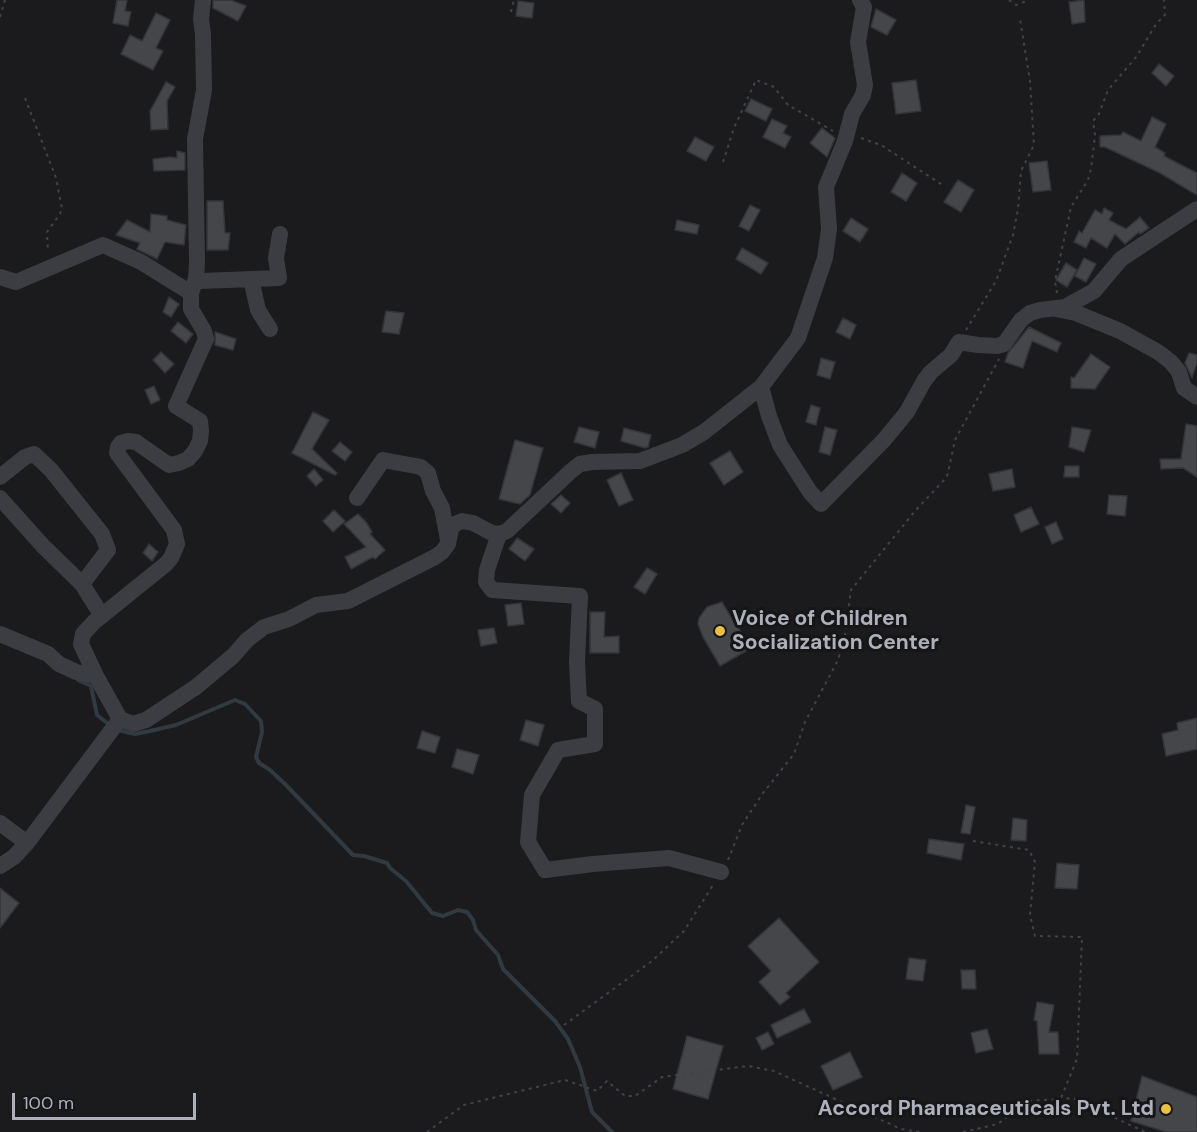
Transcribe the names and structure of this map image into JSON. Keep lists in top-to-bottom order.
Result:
{
  "places": ["Voice of Children Socialization Center", "Accord Pharmaceuticals Pvt. Ltd"],
  "scale_bar": "100 m"
}
